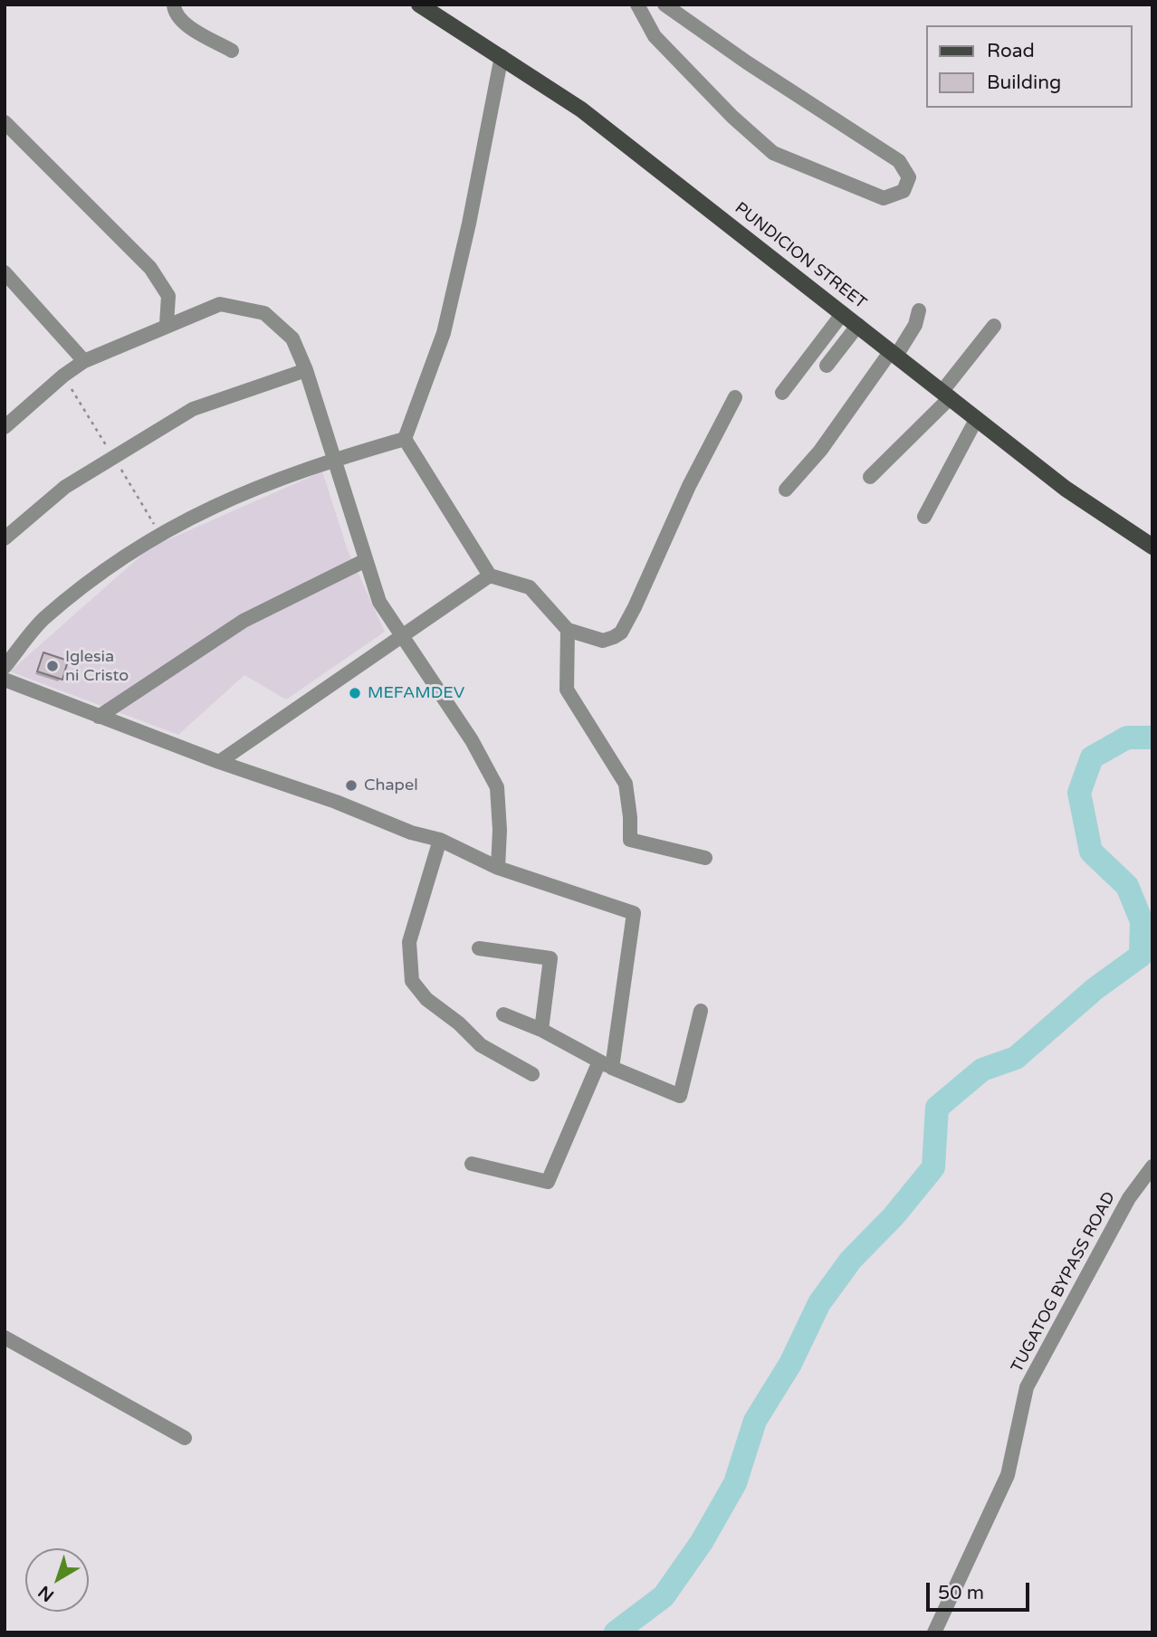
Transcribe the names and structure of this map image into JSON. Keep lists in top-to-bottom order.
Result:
{
  "streets": {
    "main road": ["PUNDICION STREET"],
    "street": ["TUGATOG BYPASS ROAD"]
  },
  "places": ["Iglesia ni Cristo", "MEFAMDEV", "Chapel"],
  "legend": ["Road", "Building"],
  "scale_bar": "50 m",
  "north": "bottom left"
}
